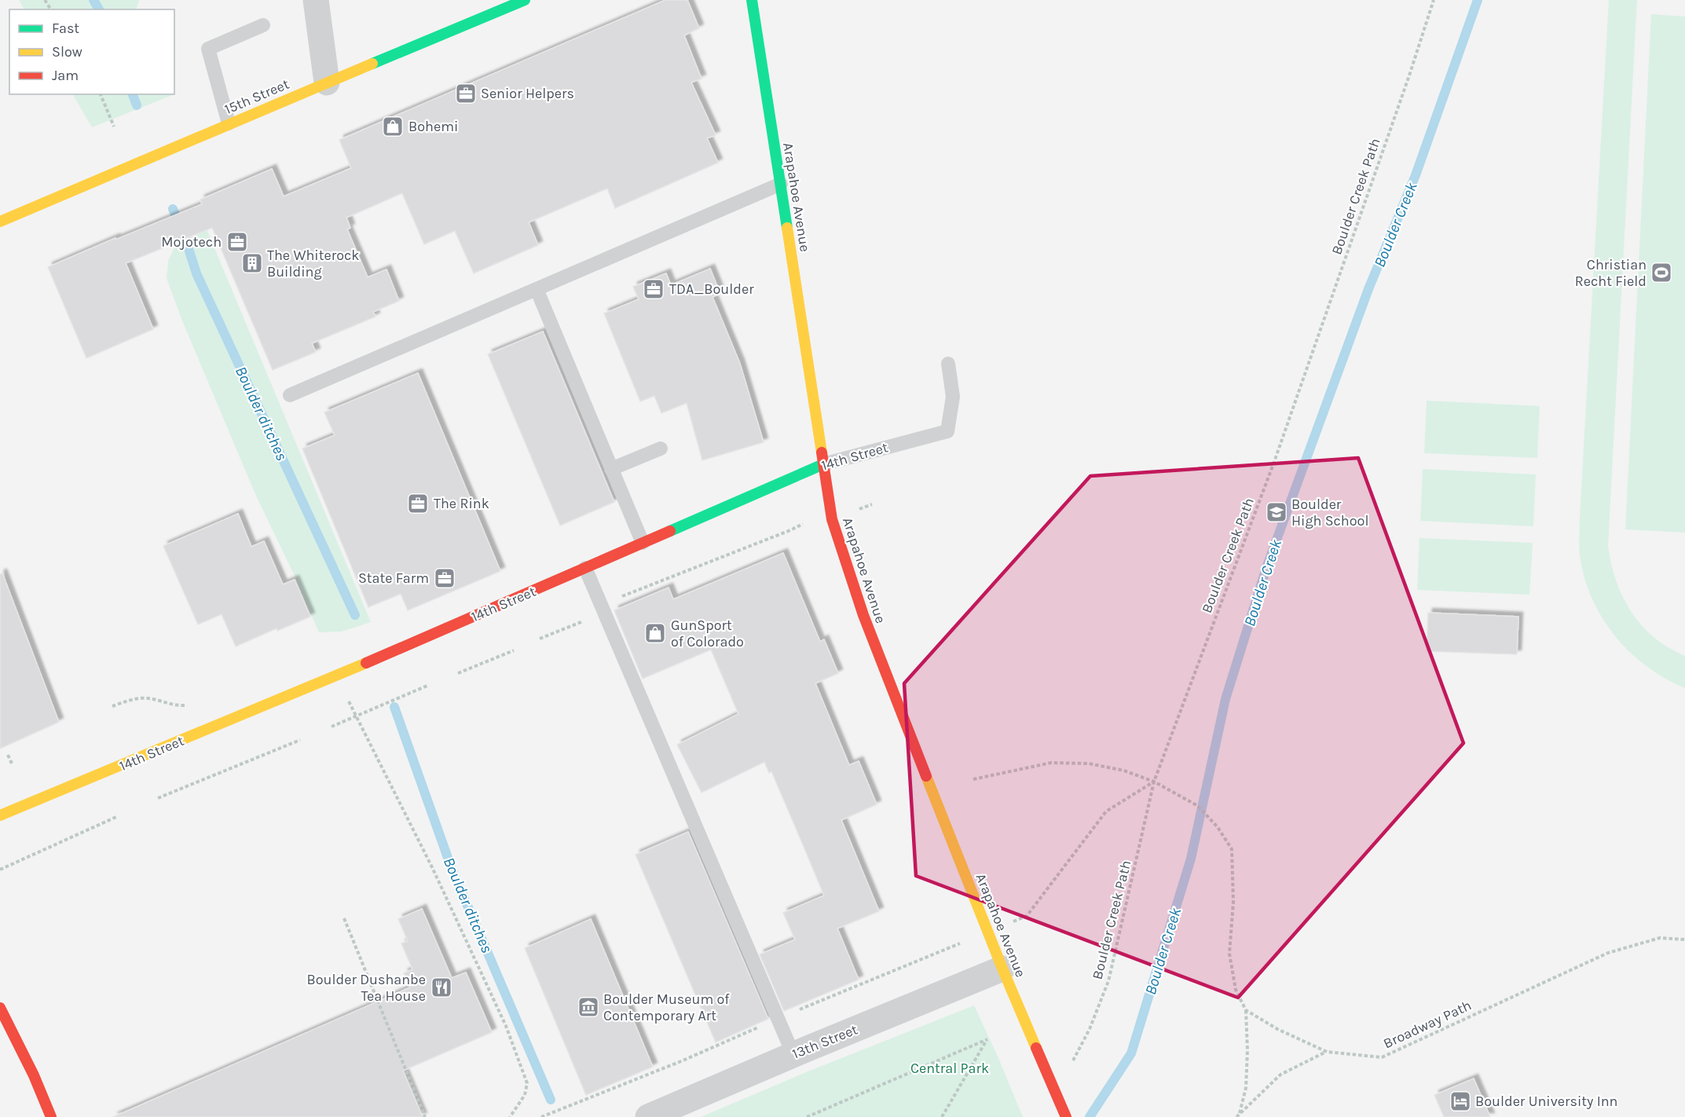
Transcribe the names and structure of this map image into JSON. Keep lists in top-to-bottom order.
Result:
{
  "streets": {
    "street": [
      "15th Street",
      "Arapahoe Avenue",
      "14th Street",
      "13th Street"
    ],
    "path": ["Boulder Creek Path", "Broadway Path"]
  },
  "crossings": [
    ["Arapahoe Avenue", "14th Street"],
    ["Arapahoe Avenue", "13th Street"]
  ],
  "water": ["Boulder Creek", "Boulder ditches"],
  "parks": ["Central Park"],
  "places": {
    "office": [
      "Senior Helpers",
      "Mojotech",
      "TDA_Boulder",
      "The Rink",
      "State Farm"
    ],
    "shop": ["Bohemi", "GunSport of Colorado"],
    "building": ["The Whiterock Building"],
    "sports": ["Christian Recht Field"],
    "school or university": ["Boulder High School"],
    "restaurant": ["Boulder Dushanbe Tea House"],
    "museum": ["Boulder Museum of Contemporary Art"],
    "hotel": ["Boulder University Inn"]
  },
  "legend": ["Fast", "Slow", "Jam"]
}
